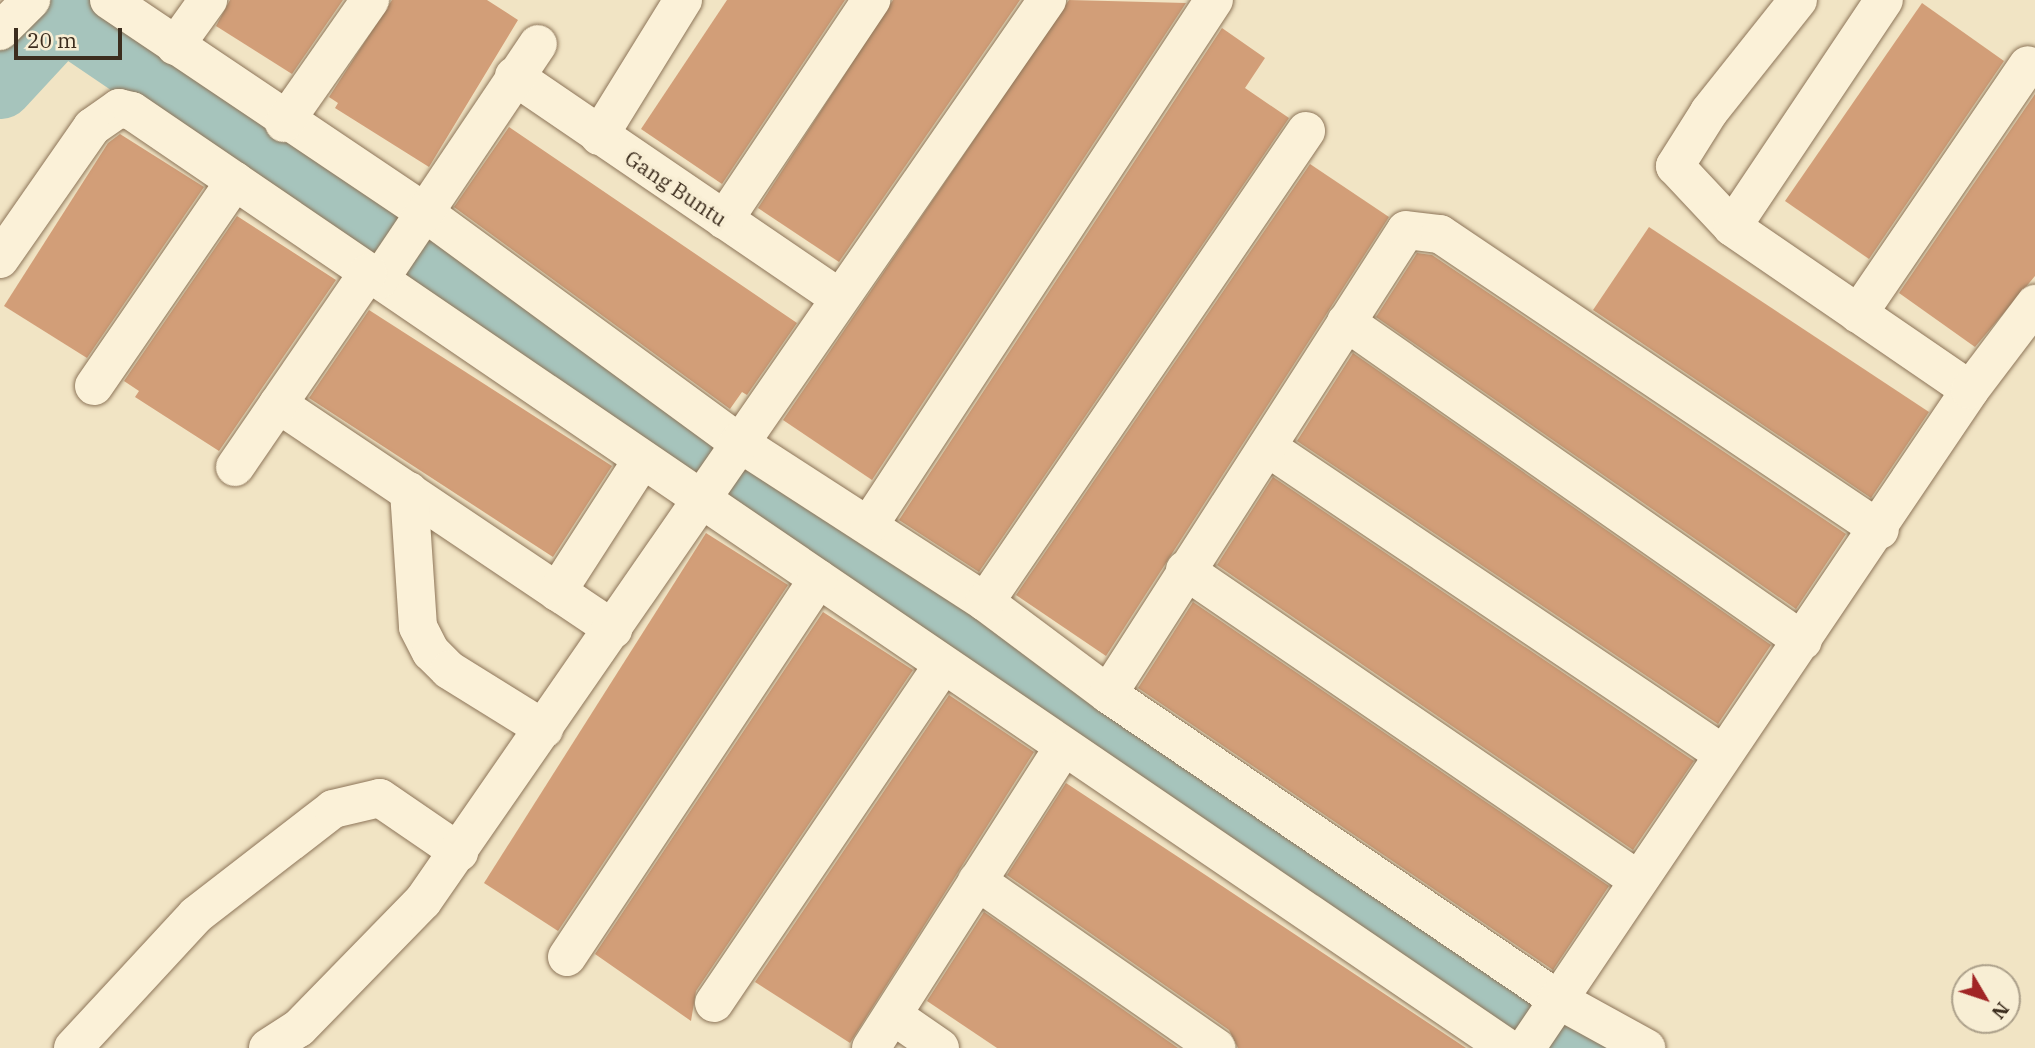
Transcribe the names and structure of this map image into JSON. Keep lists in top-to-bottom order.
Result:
{
  "streets": {
    "street": ["Gang Buntu"]
  },
  "scale_bar": "20 m",
  "north": "bottom right"
}
